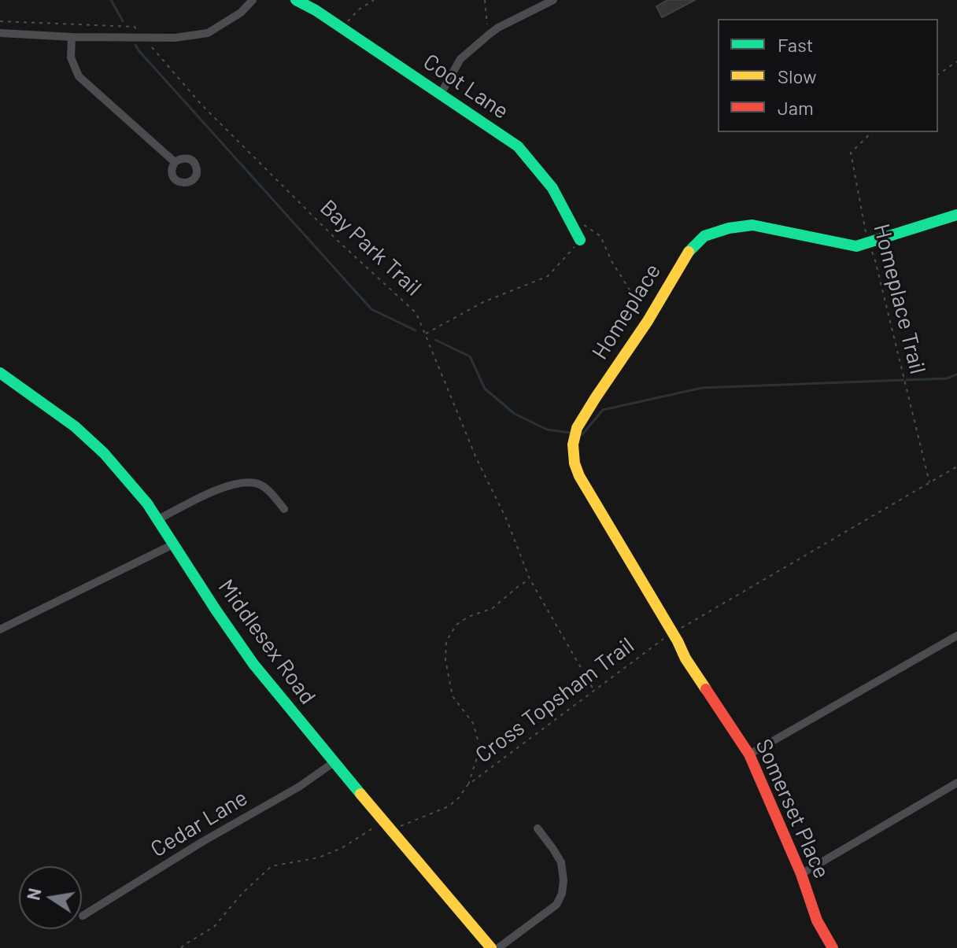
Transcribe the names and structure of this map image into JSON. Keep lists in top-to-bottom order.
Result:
{
  "streets": {
    "street": [
      "Coot Lane",
      "Homeplace",
      "Middlesex Road",
      "Somerset Place",
      "Cedar Lane"
    ],
    "path": ["Bay Park Trail", "Homeplace Trail", "Cross Topsham Trail"]
  },
  "crossings": [
    ["Bay Park Trail", "Cross Topsham Trail"],
    ["Homeplace Trail", "Homeplace"],
    ["Homeplace Trail", "Cross Topsham Trail"],
    ["Homeplace", "Cross Topsham Trail"],
    ["Homeplace", "Somerset Place"],
    ["Middlesex Road", "Cross Topsham Trail"],
    ["Middlesex Road", "Cedar Lane"]
  ],
  "legend": ["Fast", "Slow", "Jam"],
  "north": "left"
}
